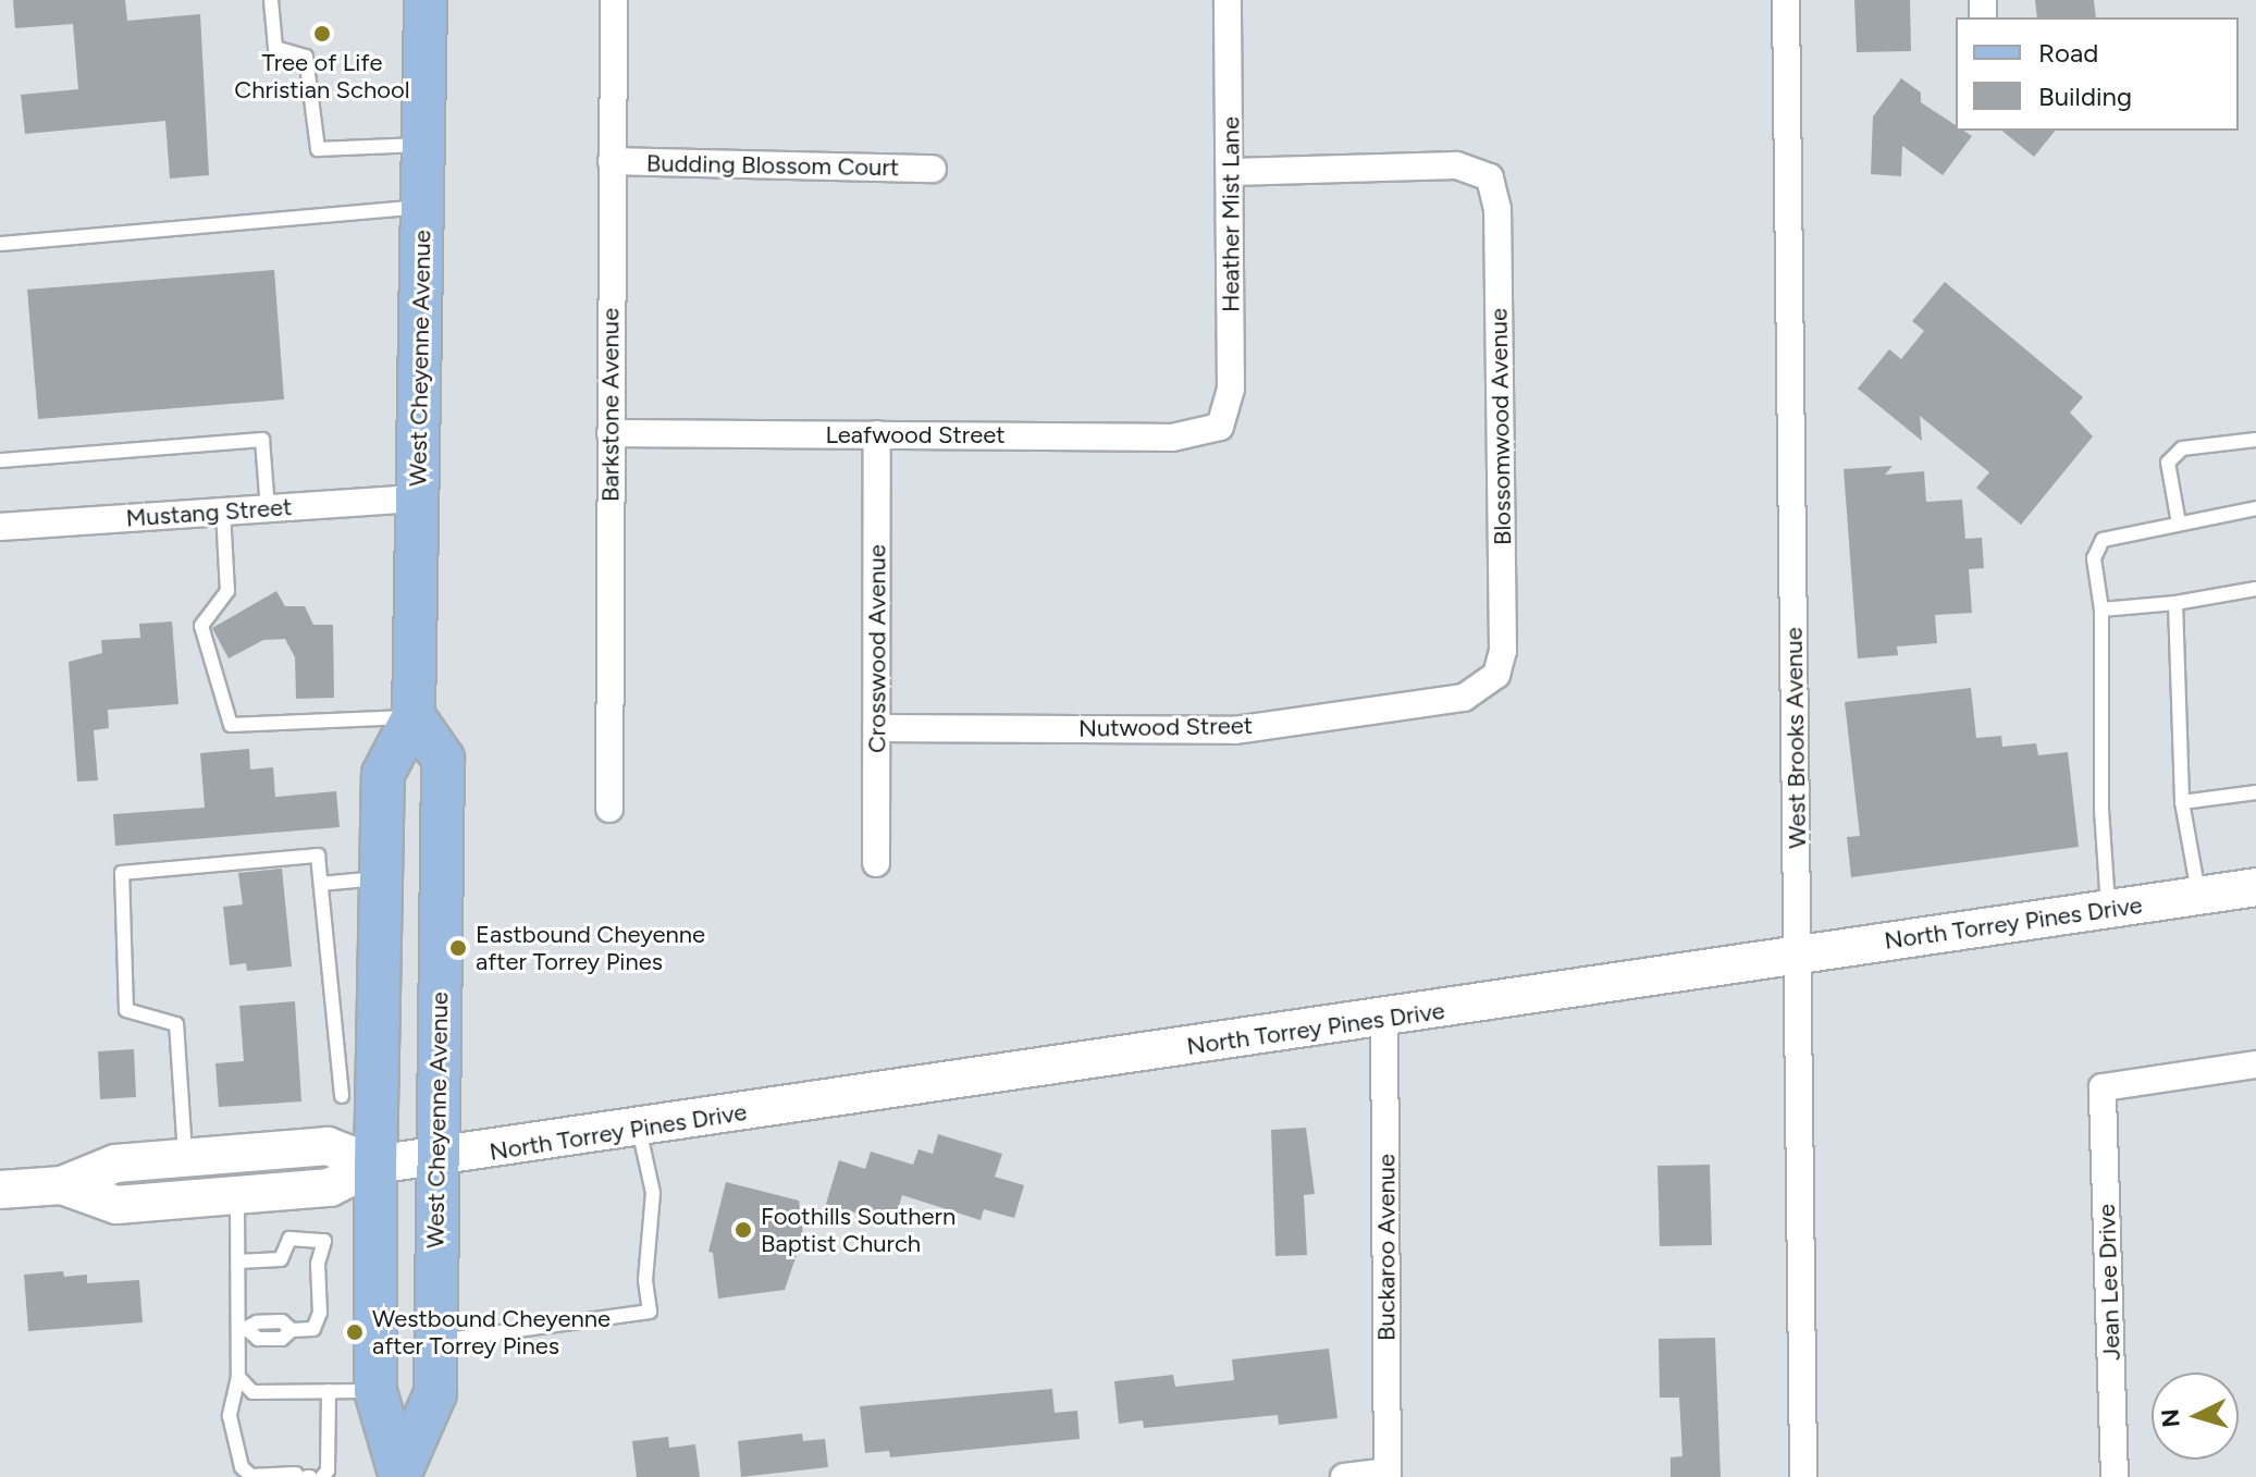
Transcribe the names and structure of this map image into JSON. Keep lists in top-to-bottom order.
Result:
{
  "streets": {
    "main road": ["West Cheyenne Avenue", "North Torrey Pines Drive"],
    "street": [
      "Budding Blossom Court",
      "Heather Mist Lane",
      "Barkstone Avenue",
      "Blossomwood Avenue",
      "Leafwood Street",
      "Mustang Street",
      "Crosswood Avenue",
      "Nutwood Street",
      "West Brooks Avenue",
      "Buckaroo Avenue",
      "Jean Lee Drive"
    ]
  },
  "crossings": [
    ["Budding Blossom Court", "Barkstone Avenue"],
    ["Heather Mist Lane", "Blossomwood Avenue"],
    ["Heather Mist Lane", "Leafwood Street"],
    ["West Cheyenne Avenue", "Mustang Street"],
    ["West Cheyenne Avenue", "North Torrey Pines Drive"],
    ["Barkstone Avenue", "Leafwood Street"],
    ["Blossomwood Avenue", "Nutwood Street"],
    ["Leafwood Street", "Crosswood Avenue"],
    ["Crosswood Avenue", "Nutwood Street"],
    ["West Brooks Avenue", "North Torrey Pines Drive"],
    ["North Torrey Pines Drive", "Buckaroo Avenue"]
  ],
  "places": [
    "Tree of Life Christian School",
    "Eastbound Cheyenne after Torrey Pines",
    "Foothills Southern Baptist Church",
    "Westbound Cheyenne after Torrey Pines"
  ],
  "legend": ["Road", "Building"],
  "north": "left"
}
